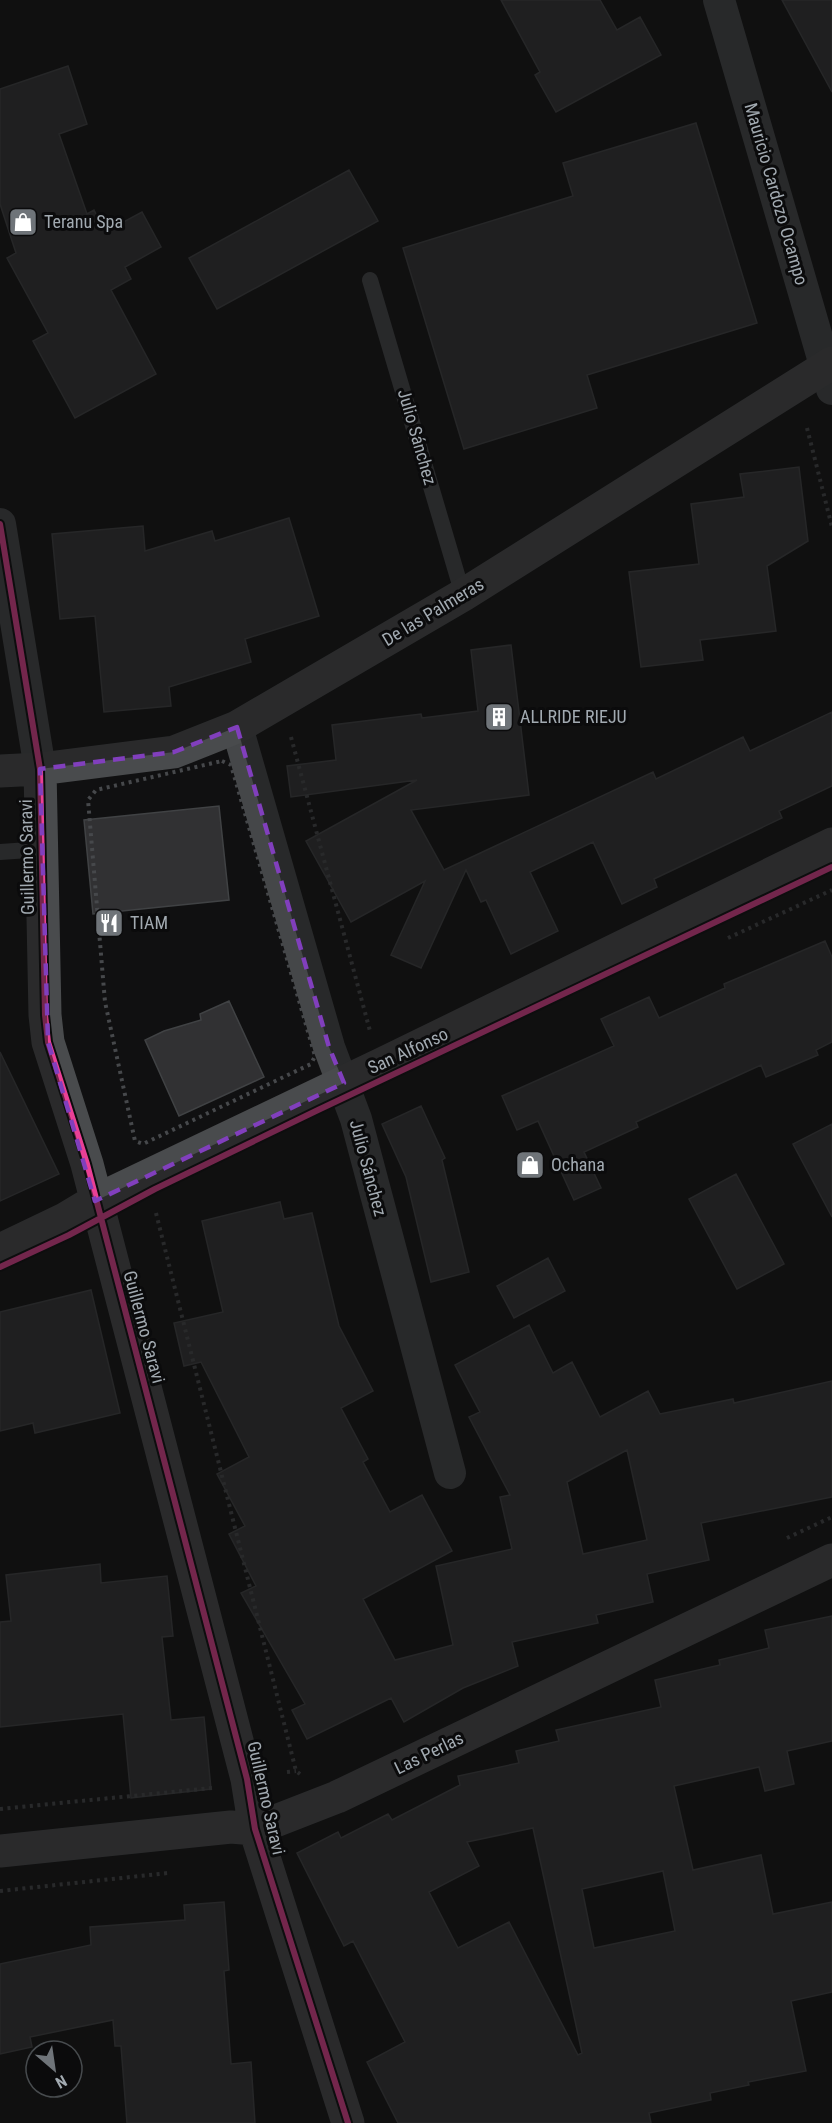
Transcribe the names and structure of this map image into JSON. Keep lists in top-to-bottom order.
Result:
{
  "streets": {
    "street": [
      "Mauricio Cardozo Ocampo",
      "Julio Sánchez",
      "De las Palmeras",
      "Guillermo Saravi",
      "San Alfonso",
      "Las Perlas"
    ]
  },
  "crossings": [
    ["Mauricio Cardozo Ocampo", "De las Palmeras"],
    ["Julio Sánchez", "De las Palmeras"],
    ["Julio Sánchez", "San Alfonso"],
    ["De las Palmeras", "Guillermo Saravi"],
    ["Guillermo Saravi", "San Alfonso"],
    ["Guillermo Saravi", "Las Perlas"]
  ],
  "places": {
    "shop": ["Teranu Spa", "Ochana"],
    "building": ["ALLRIDE RIEJU"],
    "restaurant": ["TIAM"]
  },
  "north": "bottom right"
}
